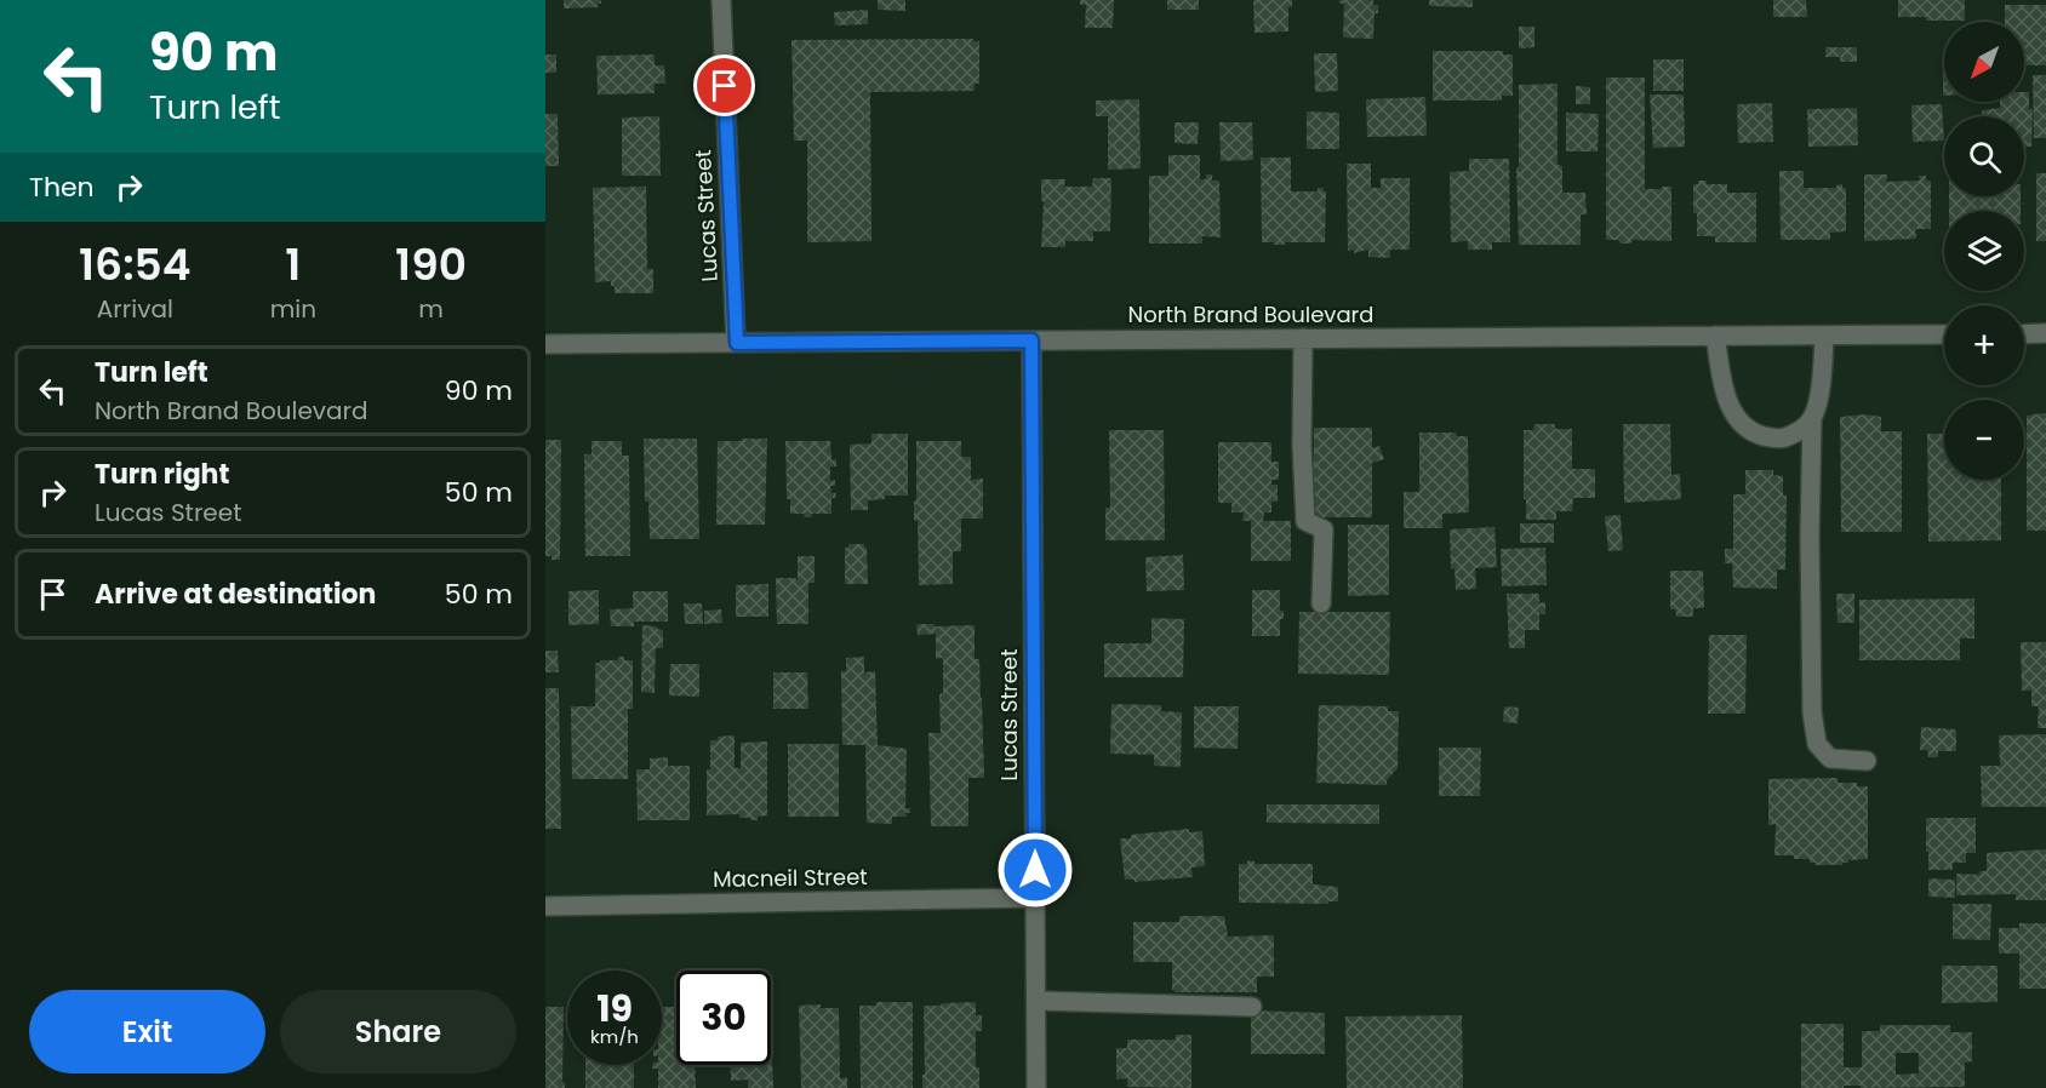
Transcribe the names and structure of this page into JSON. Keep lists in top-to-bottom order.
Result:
{
  "streets": {
    "street": ["Lucas Street", "North Brand Boulevard", "Macneil Street"]
  },
  "crossings": [
    ["Lucas Street", "North Brand Boulevard"],
    ["Lucas Street", "Macneil Street"]
  ],
  "north": "bottom left",
  "page": {
    "turn": ["90 m", "Turn left"],
    "map_buttons": ["+", "−"],
    "then": "Then",
    "eta": [
      "16:54",
      "Arrival",
      "1",
      "min",
      "190",
      "m"
    ],
    "list": [
      {
        "name": "Turn left",
        "note": "North Brand Boulevard",
        "value": "90 m"
      },
      {
        "name": "Turn right",
        "note": "Lucas Street",
        "value": "50 m"
      },
      {
        "name": "Arrive at destination",
        "value": "50 m"
      }
    ],
    "speed": "19 km/h",
    "limit": "30",
    "buttons": ["Exit", "Share"]
  }
}
